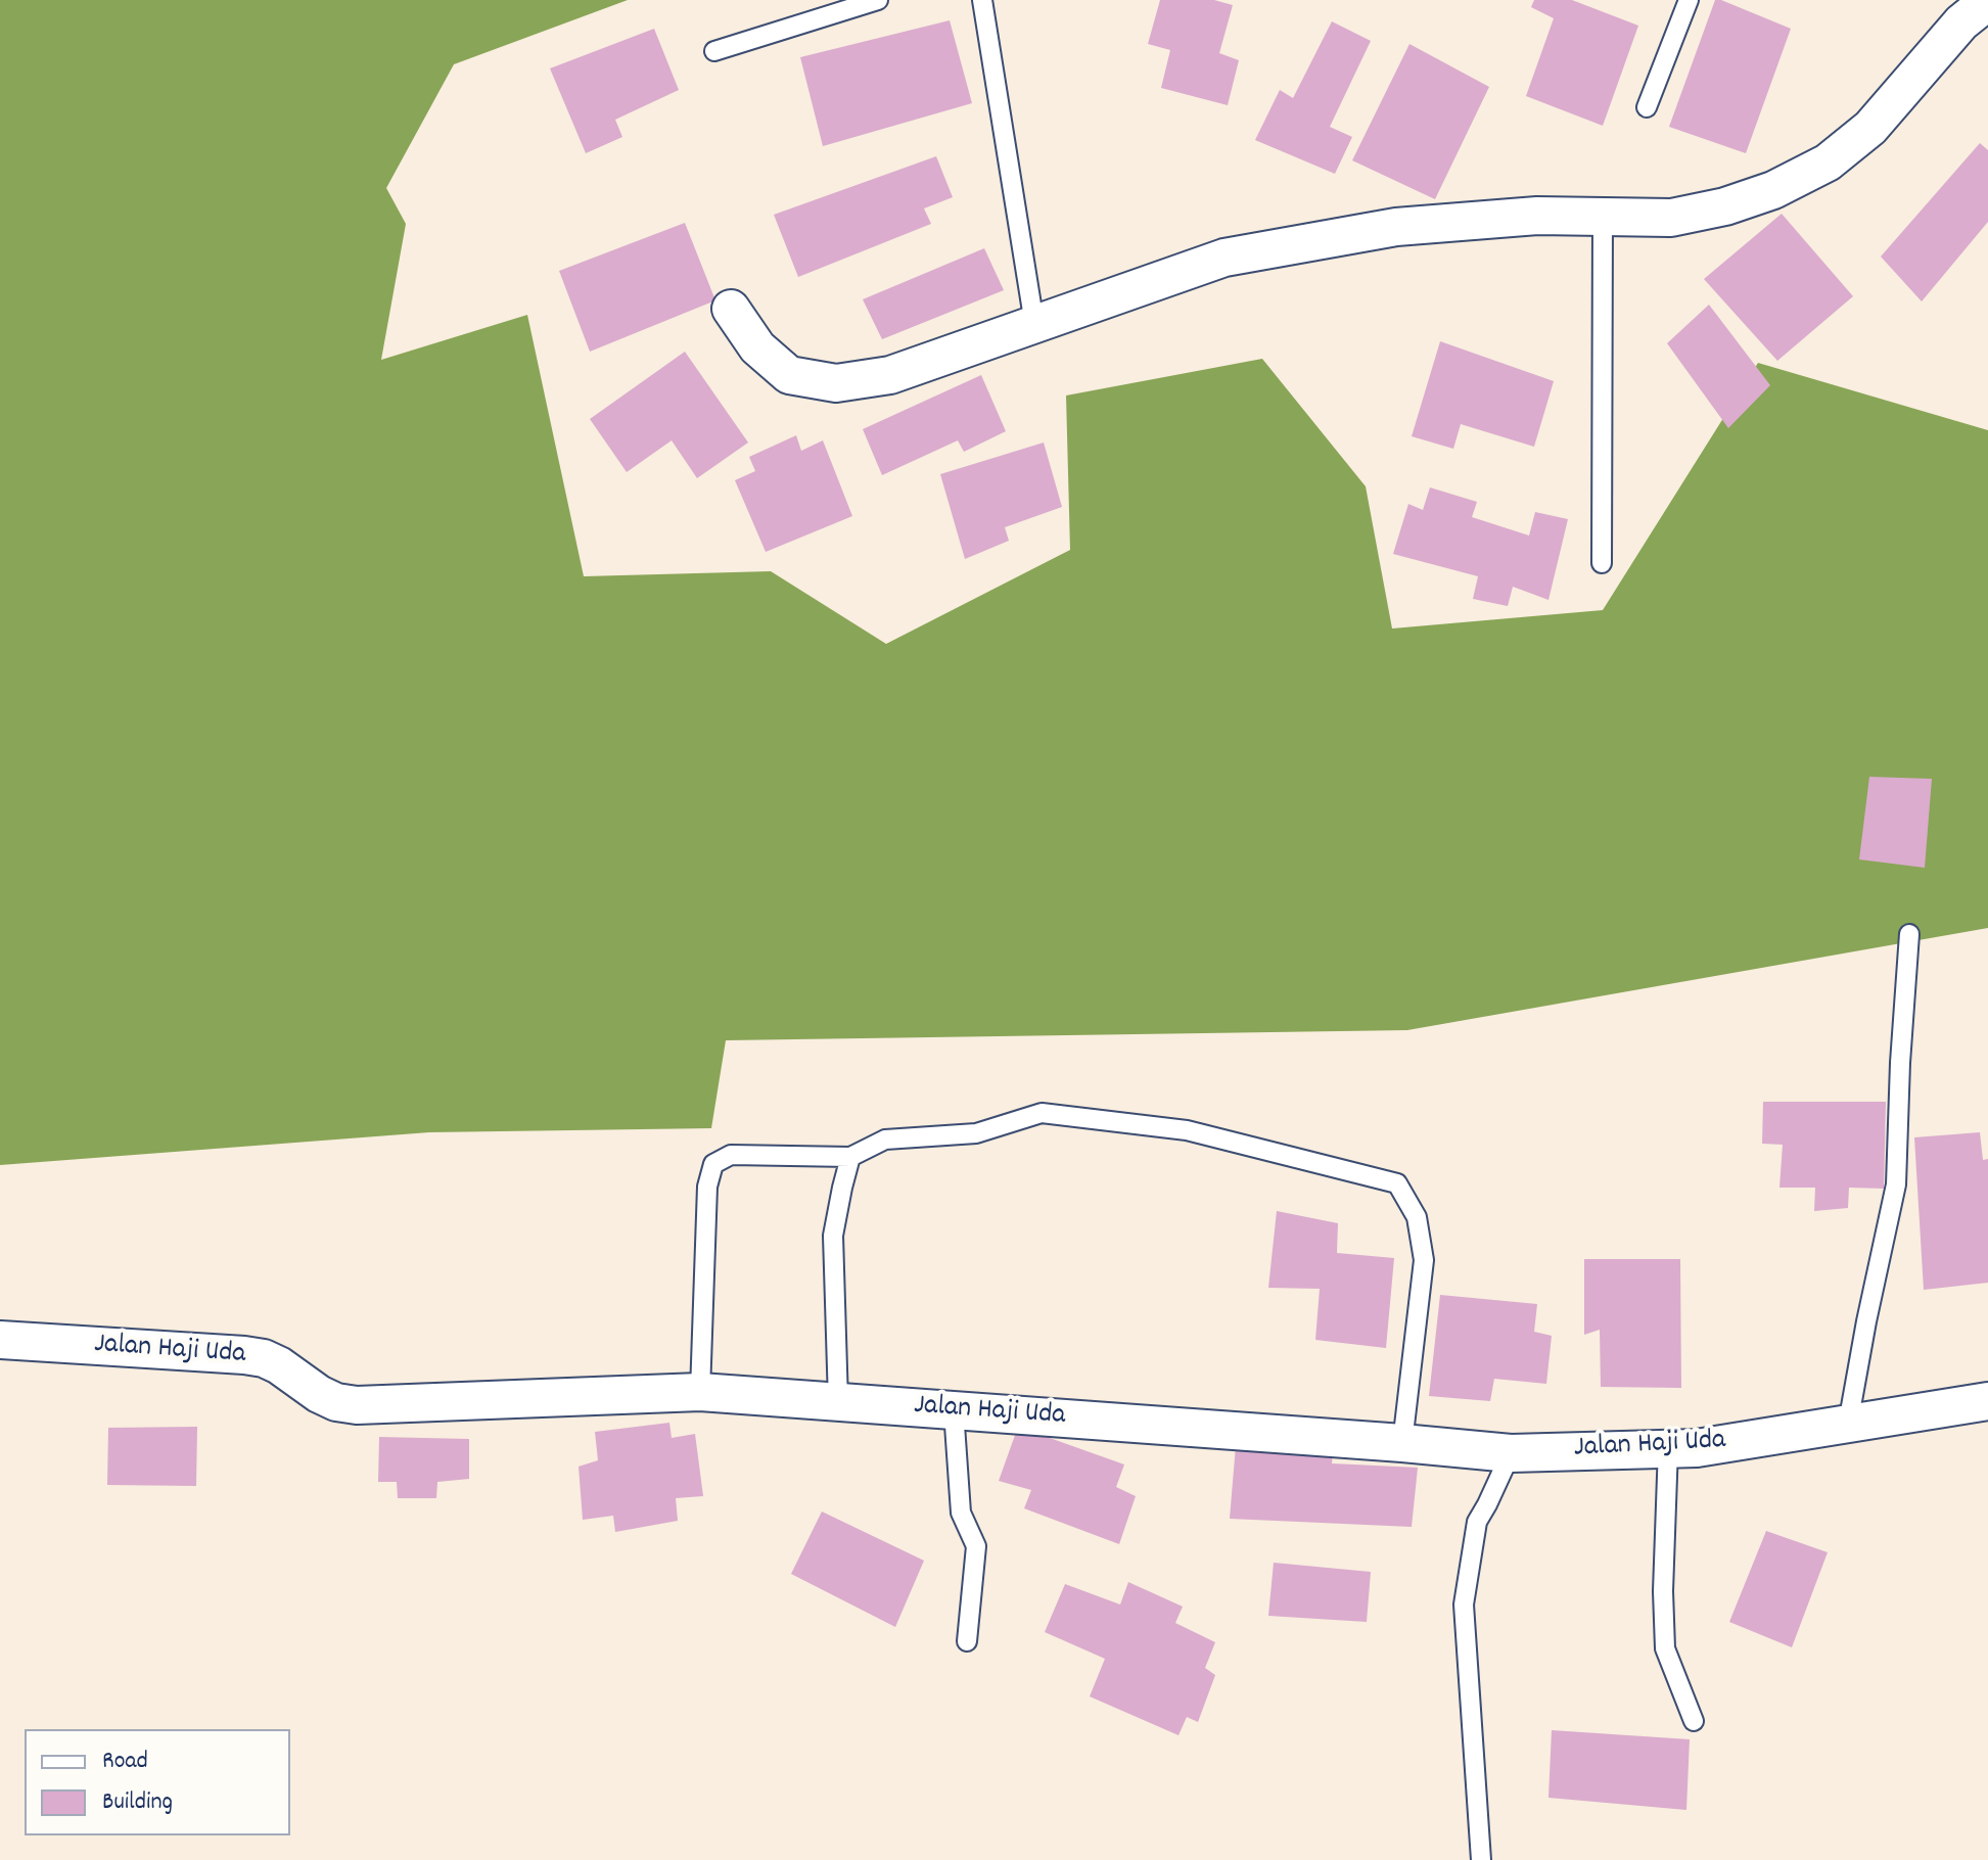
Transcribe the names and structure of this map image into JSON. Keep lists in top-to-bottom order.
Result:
{
  "streets": {
    "street": ["Jalan Haji Uda"]
  },
  "legend": ["Road", "Building"]
}
